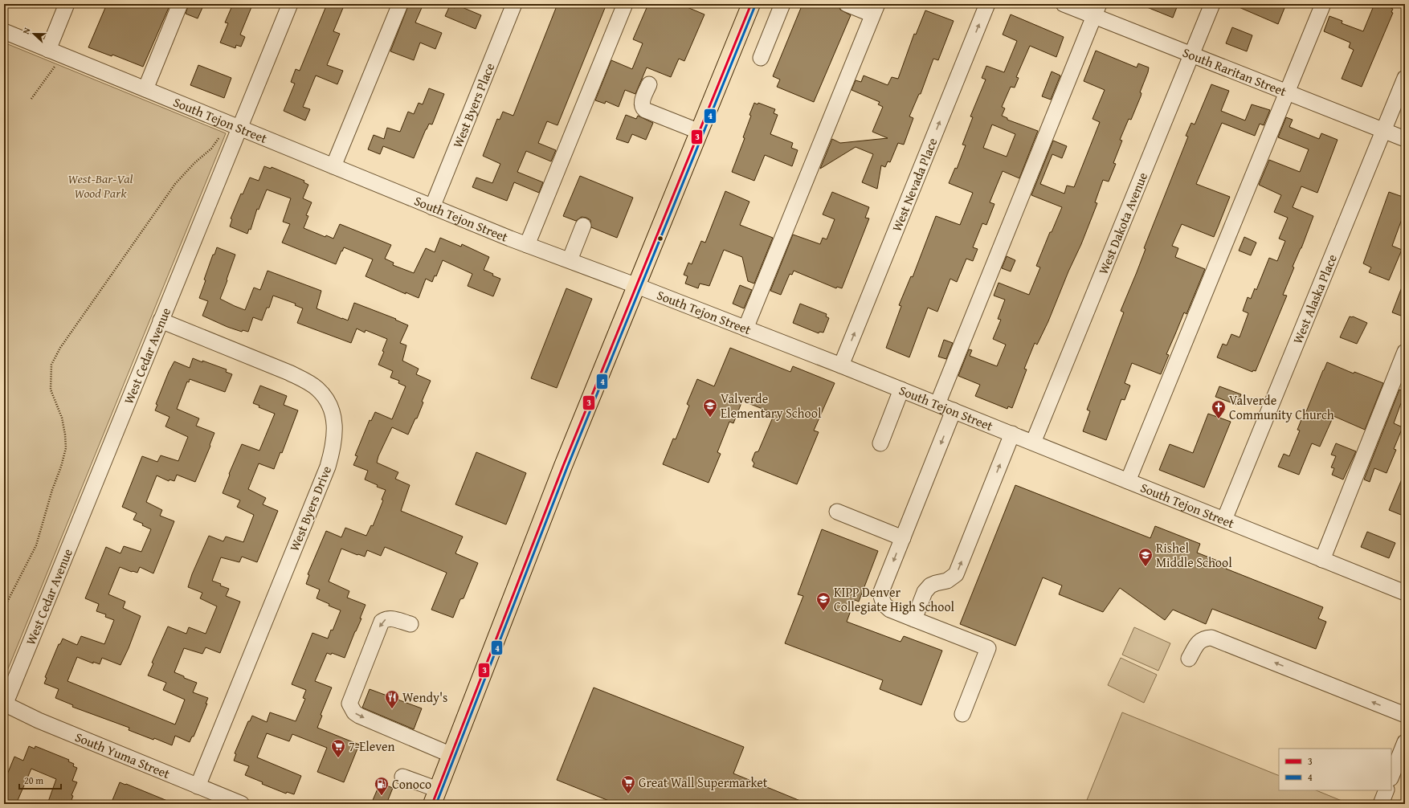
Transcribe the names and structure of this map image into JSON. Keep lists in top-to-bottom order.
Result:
{
  "streets": {
    "street": [
      "South Raritan Street",
      "West Byers Place",
      "South Tejon Street",
      "West Nevada Place",
      "West Dakota Avenue",
      "West Alaska Place",
      "West Cedar Avenue",
      "West Byers Drive",
      "South Yuma Street"
    ]
  },
  "crossings": [
    ["South Raritan Street", "West Dakota Avenue"],
    ["South Raritan Street", "West Alaska Place"],
    ["West Byers Place", "South Tejon Street"],
    ["South Tejon Street", "West Nevada Place"],
    ["South Tejon Street", "West Dakota Avenue"],
    ["South Tejon Street", "West Alaska Place"],
    ["South Tejon Street", "West Cedar Avenue"],
    ["West Cedar Avenue", "West Byers Drive"],
    ["West Cedar Avenue", "South Yuma Street"],
    ["West Byers Drive", "South Yuma Street"]
  ],
  "parks": ["West-Bar-Val Wood Park"],
  "places": {
    "school or university": ["Valverde Elementary School", "Rishel Middle School", "KIPP Denver Collegiate High School"],
    "church": ["Valverde Community Church"],
    "restaurant": ["Wendy's"],
    "supermarket": ["7-Eleven", "Great Wall Supermarket"],
    "fuel station": ["Conoco"]
  },
  "lines": ["transit line 3", "transit line 4"],
  "legend": ["3", "4"],
  "scale_bar": "20 m",
  "north": "left"
}
